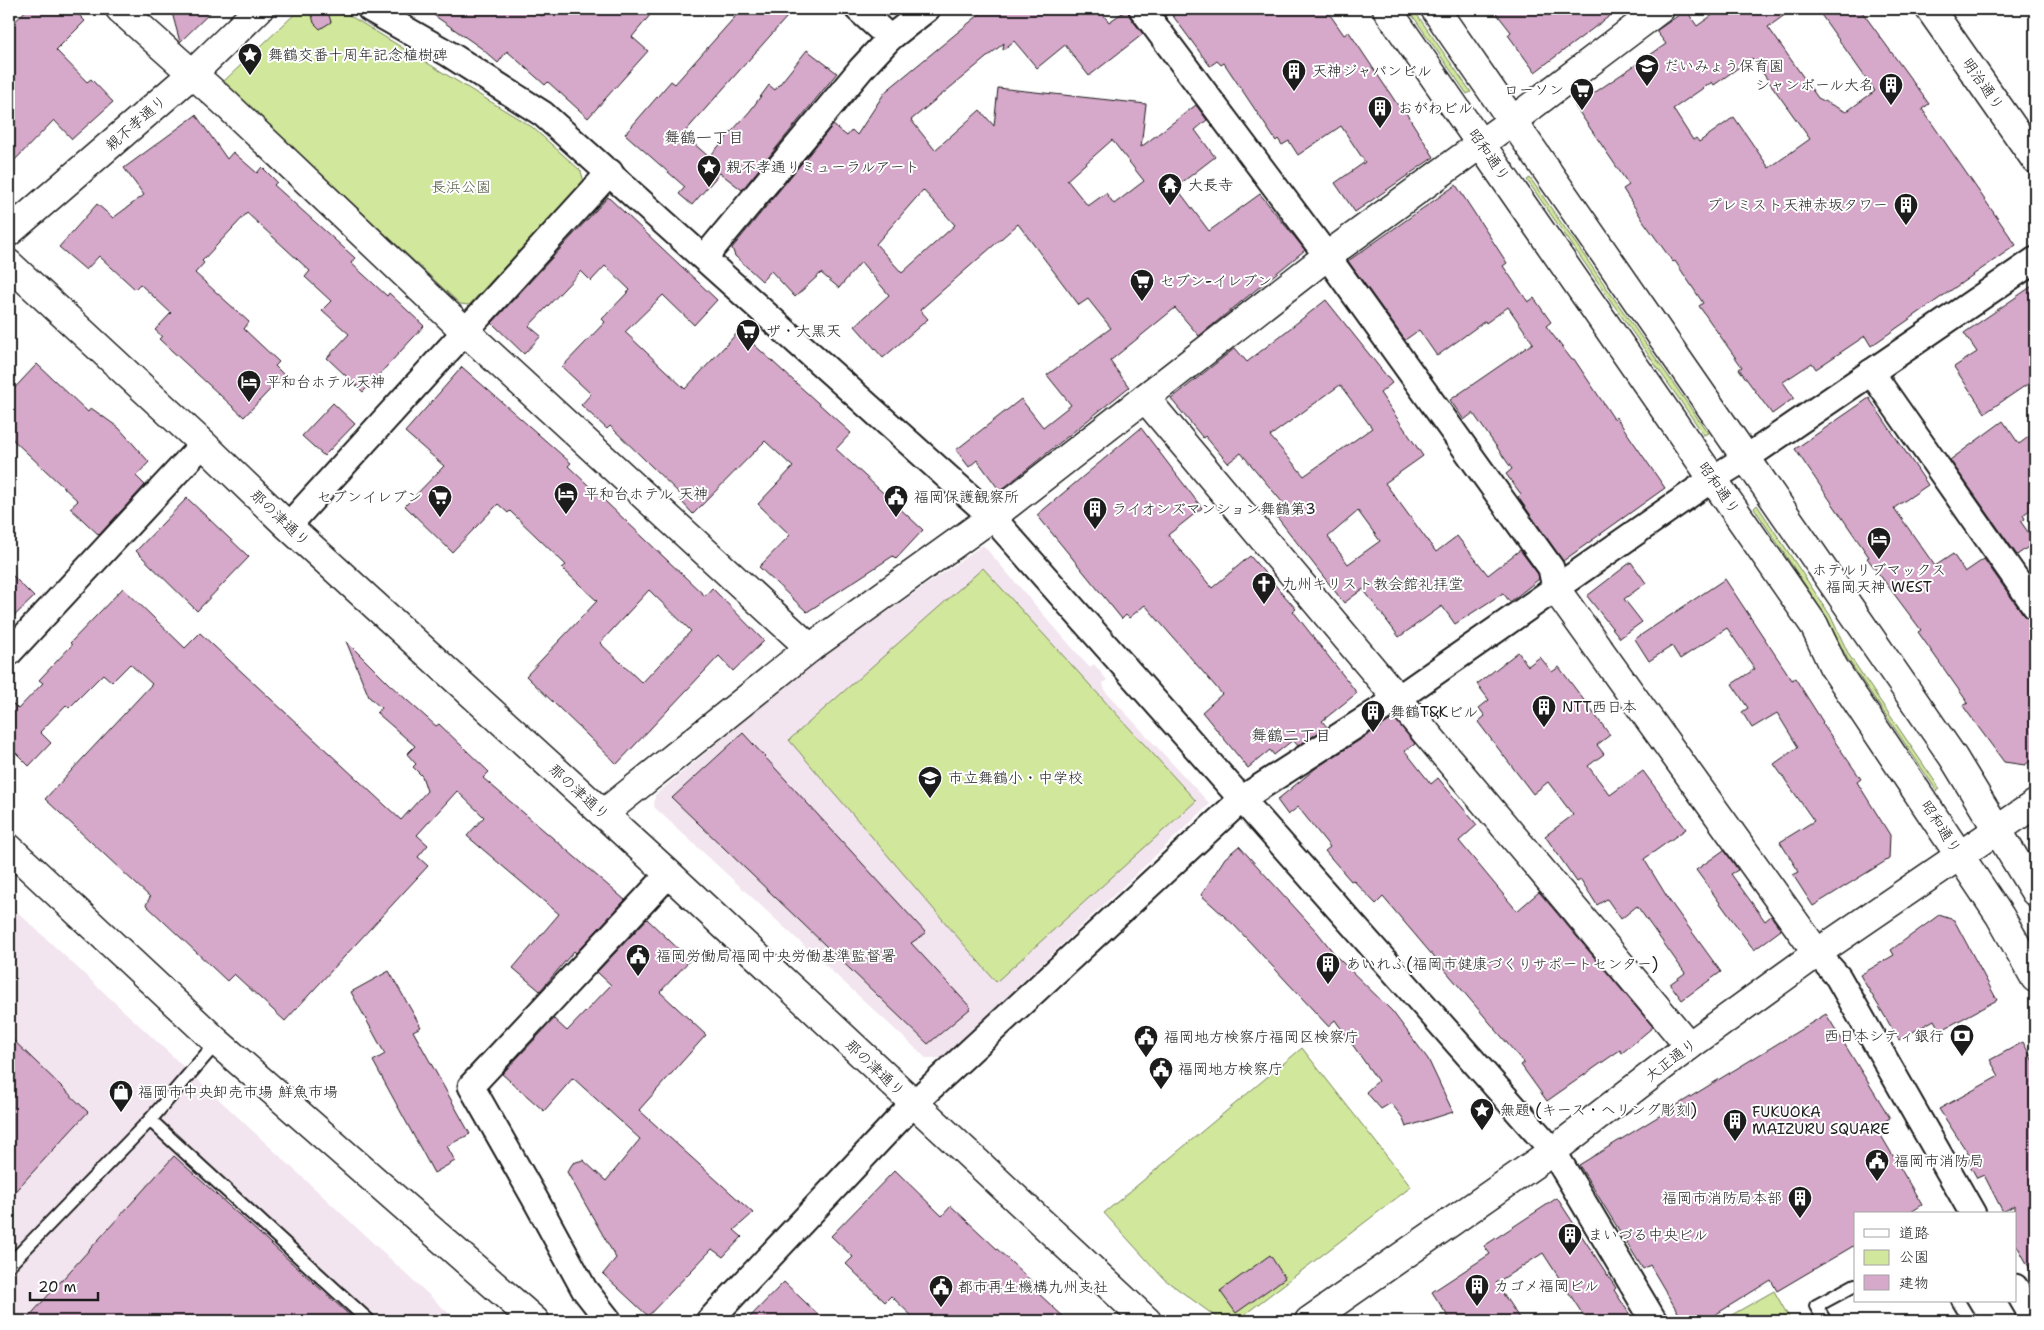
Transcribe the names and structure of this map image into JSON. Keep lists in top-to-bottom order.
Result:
{
  "streets": {
    "street": [
      "明治通り",
      "親不孝通り",
      "昭和通り",
      "那の津通り",
      "大正通り"
    ]
  },
  "crossings": [
    ["昭和通り", "大正通り"]
  ],
  "districts": ["舞鶴一丁目", "舞鶴二丁目"],
  "parks": ["長浜公園"],
  "places": {
    "place": ["舞鶴交番十周年記念植樹碑", "親不孝通りミューラルアート", "無題 (キース・ヘリング彫刻)"],
    "school or university": ["だいみょう保育園", "市立舞鶴小・中学校"],
    "building": [
      "天神ジャパンビル",
      "シャンボール大名",
      "おがわビル",
      "プレミスト天神赤坂タワー",
      "ライオンズマンション舞鶴第3",
      "NTT西日本",
      "舞鶴T&Kビル",
      "あいれふ(福岡市健康づくりサポートセンター)",
      "FUKUOKA MAIZURU SQUARE",
      "福岡市消防局本部",
      "まいづる中央ビル",
      "カゴメ福岡ビル"
    ],
    "supermarket": [
      "ローソン",
      "セブン-イレブン",
      "ザ・大黒天",
      "セブンイレブン"
    ],
    "temple": ["大長寺"],
    "hotel": ["平和台ホテル天神", "平和台ホテル 天神", "ホテルリブマックス 福岡天神 WEST"],
    "public building": [
      "福岡保護観察所",
      "福岡労働局福岡中央労働基準監督署",
      "福岡地方検察庁福岡区検察庁",
      "福岡地方検察庁",
      "福岡市消防局",
      "都市再生機構九州支社"
    ],
    "church": ["九州キリスト教会館礼拝堂"],
    "bank": ["西日本シティ銀行"],
    "shop": ["福岡市中央卸売市場 鮮魚市場"]
  },
  "legend": ["道路", "公園", "建物"],
  "scale_bar": "20 m"
}
